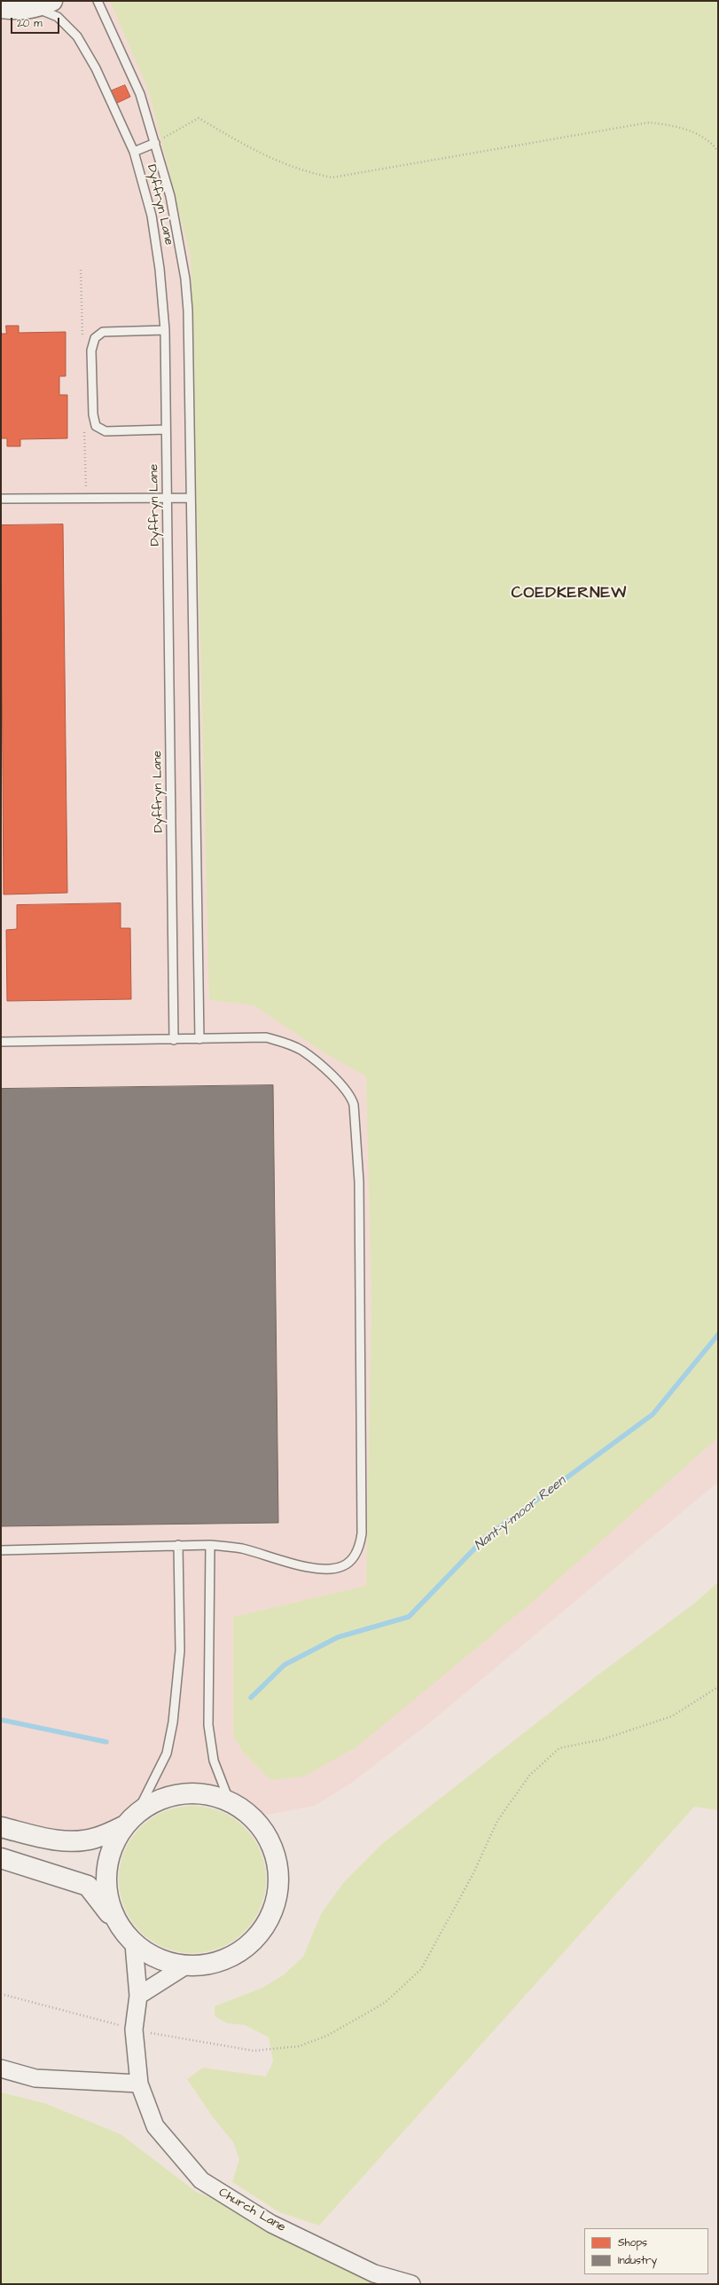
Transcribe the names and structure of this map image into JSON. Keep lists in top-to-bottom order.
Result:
{
  "streets": {
    "street": ["Church Lane"],
    "lane": ["Dyffryn Lane"]
  },
  "districts": ["COEDKERNEW"],
  "water": ["Nant-y-moor Reen"],
  "legend": ["Shops", "Industry"],
  "scale_bar": "20 m"
}
